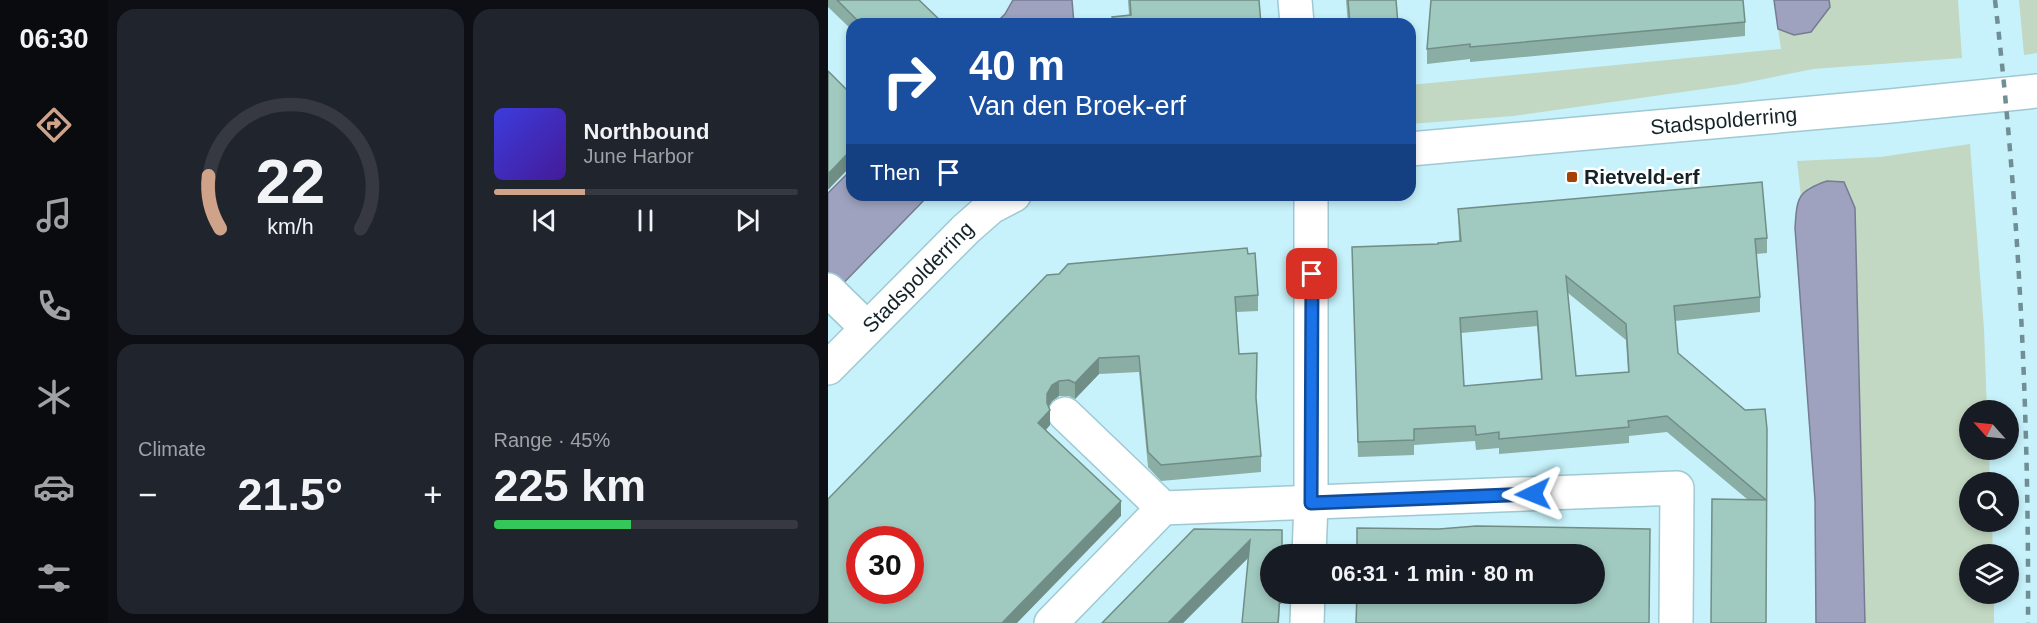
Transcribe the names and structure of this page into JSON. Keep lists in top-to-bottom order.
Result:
{
  "streets": {
    "street": ["Stadspolderring"]
  },
  "places": {
    "transit": ["Rietveld-erf"]
  },
  "north": "top left",
  "page": {
    "tabs": "06:30",
    "turn": ["40 m", "Van den Broek-erf"],
    "song": ["Northbound", "June Harbor"],
    "then": "Then",
    "tile": [
      "Climate",
      ["Range · 45%", "225 km"]
    ],
    "heat": ["−", "21.5°", "+"],
    "limit": "30",
    "trip": "06:31 · 1 min · 80 m",
    "gauge": ["22", "km/h"]
  }
}
